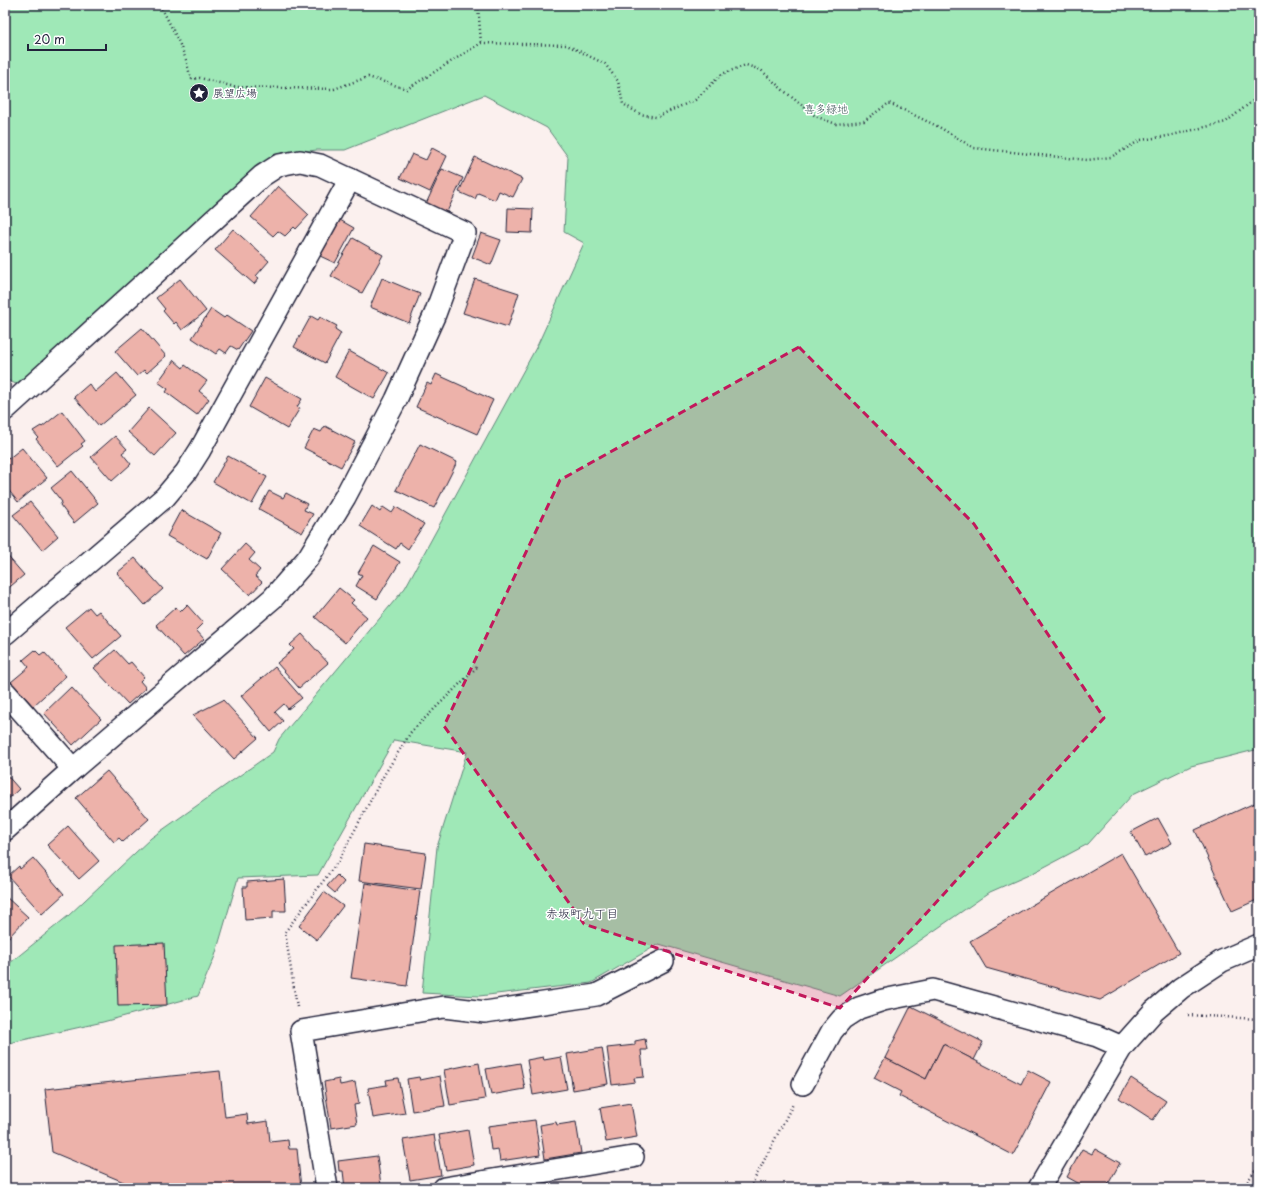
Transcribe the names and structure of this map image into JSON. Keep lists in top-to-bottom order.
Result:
{
  "districts": ["赤坂町九丁目"],
  "parks": ["喜多緑地"],
  "places": {
    "place": ["展望広場"]
  },
  "scale_bar": "20 m"
}
